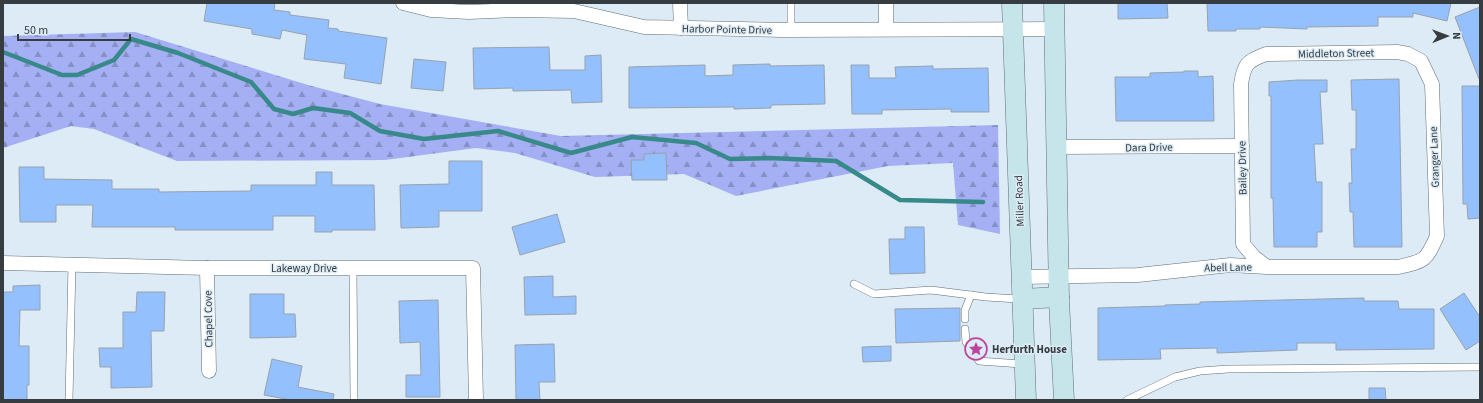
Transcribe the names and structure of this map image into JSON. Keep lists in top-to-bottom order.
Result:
{
  "streets": {
    "main road": ["Miller Road"],
    "street": [
      "Harbor Pointe Drive",
      "Middleton Street",
      "Dara Drive",
      "Granger Lane",
      "Bailey Drive",
      "Abell Lane",
      "Lakeway Drive",
      "Chapel Cove"
    ]
  },
  "crossings": [
    ["Harbor Pointe Drive", "Miller Road"],
    ["Middleton Street", "Granger Lane"],
    ["Middleton Street", "Bailey Drive"],
    ["Dara Drive", "Bailey Drive"],
    ["Granger Lane", "Abell Lane"],
    ["Bailey Drive", "Abell Lane"],
    ["Miller Road", "Abell Lane"],
    ["Lakeway Drive", "Chapel Cove"]
  ],
  "places": {
    "place": ["Herfurth House"]
  },
  "scale_bar": "50 m",
  "north": "right"
}
